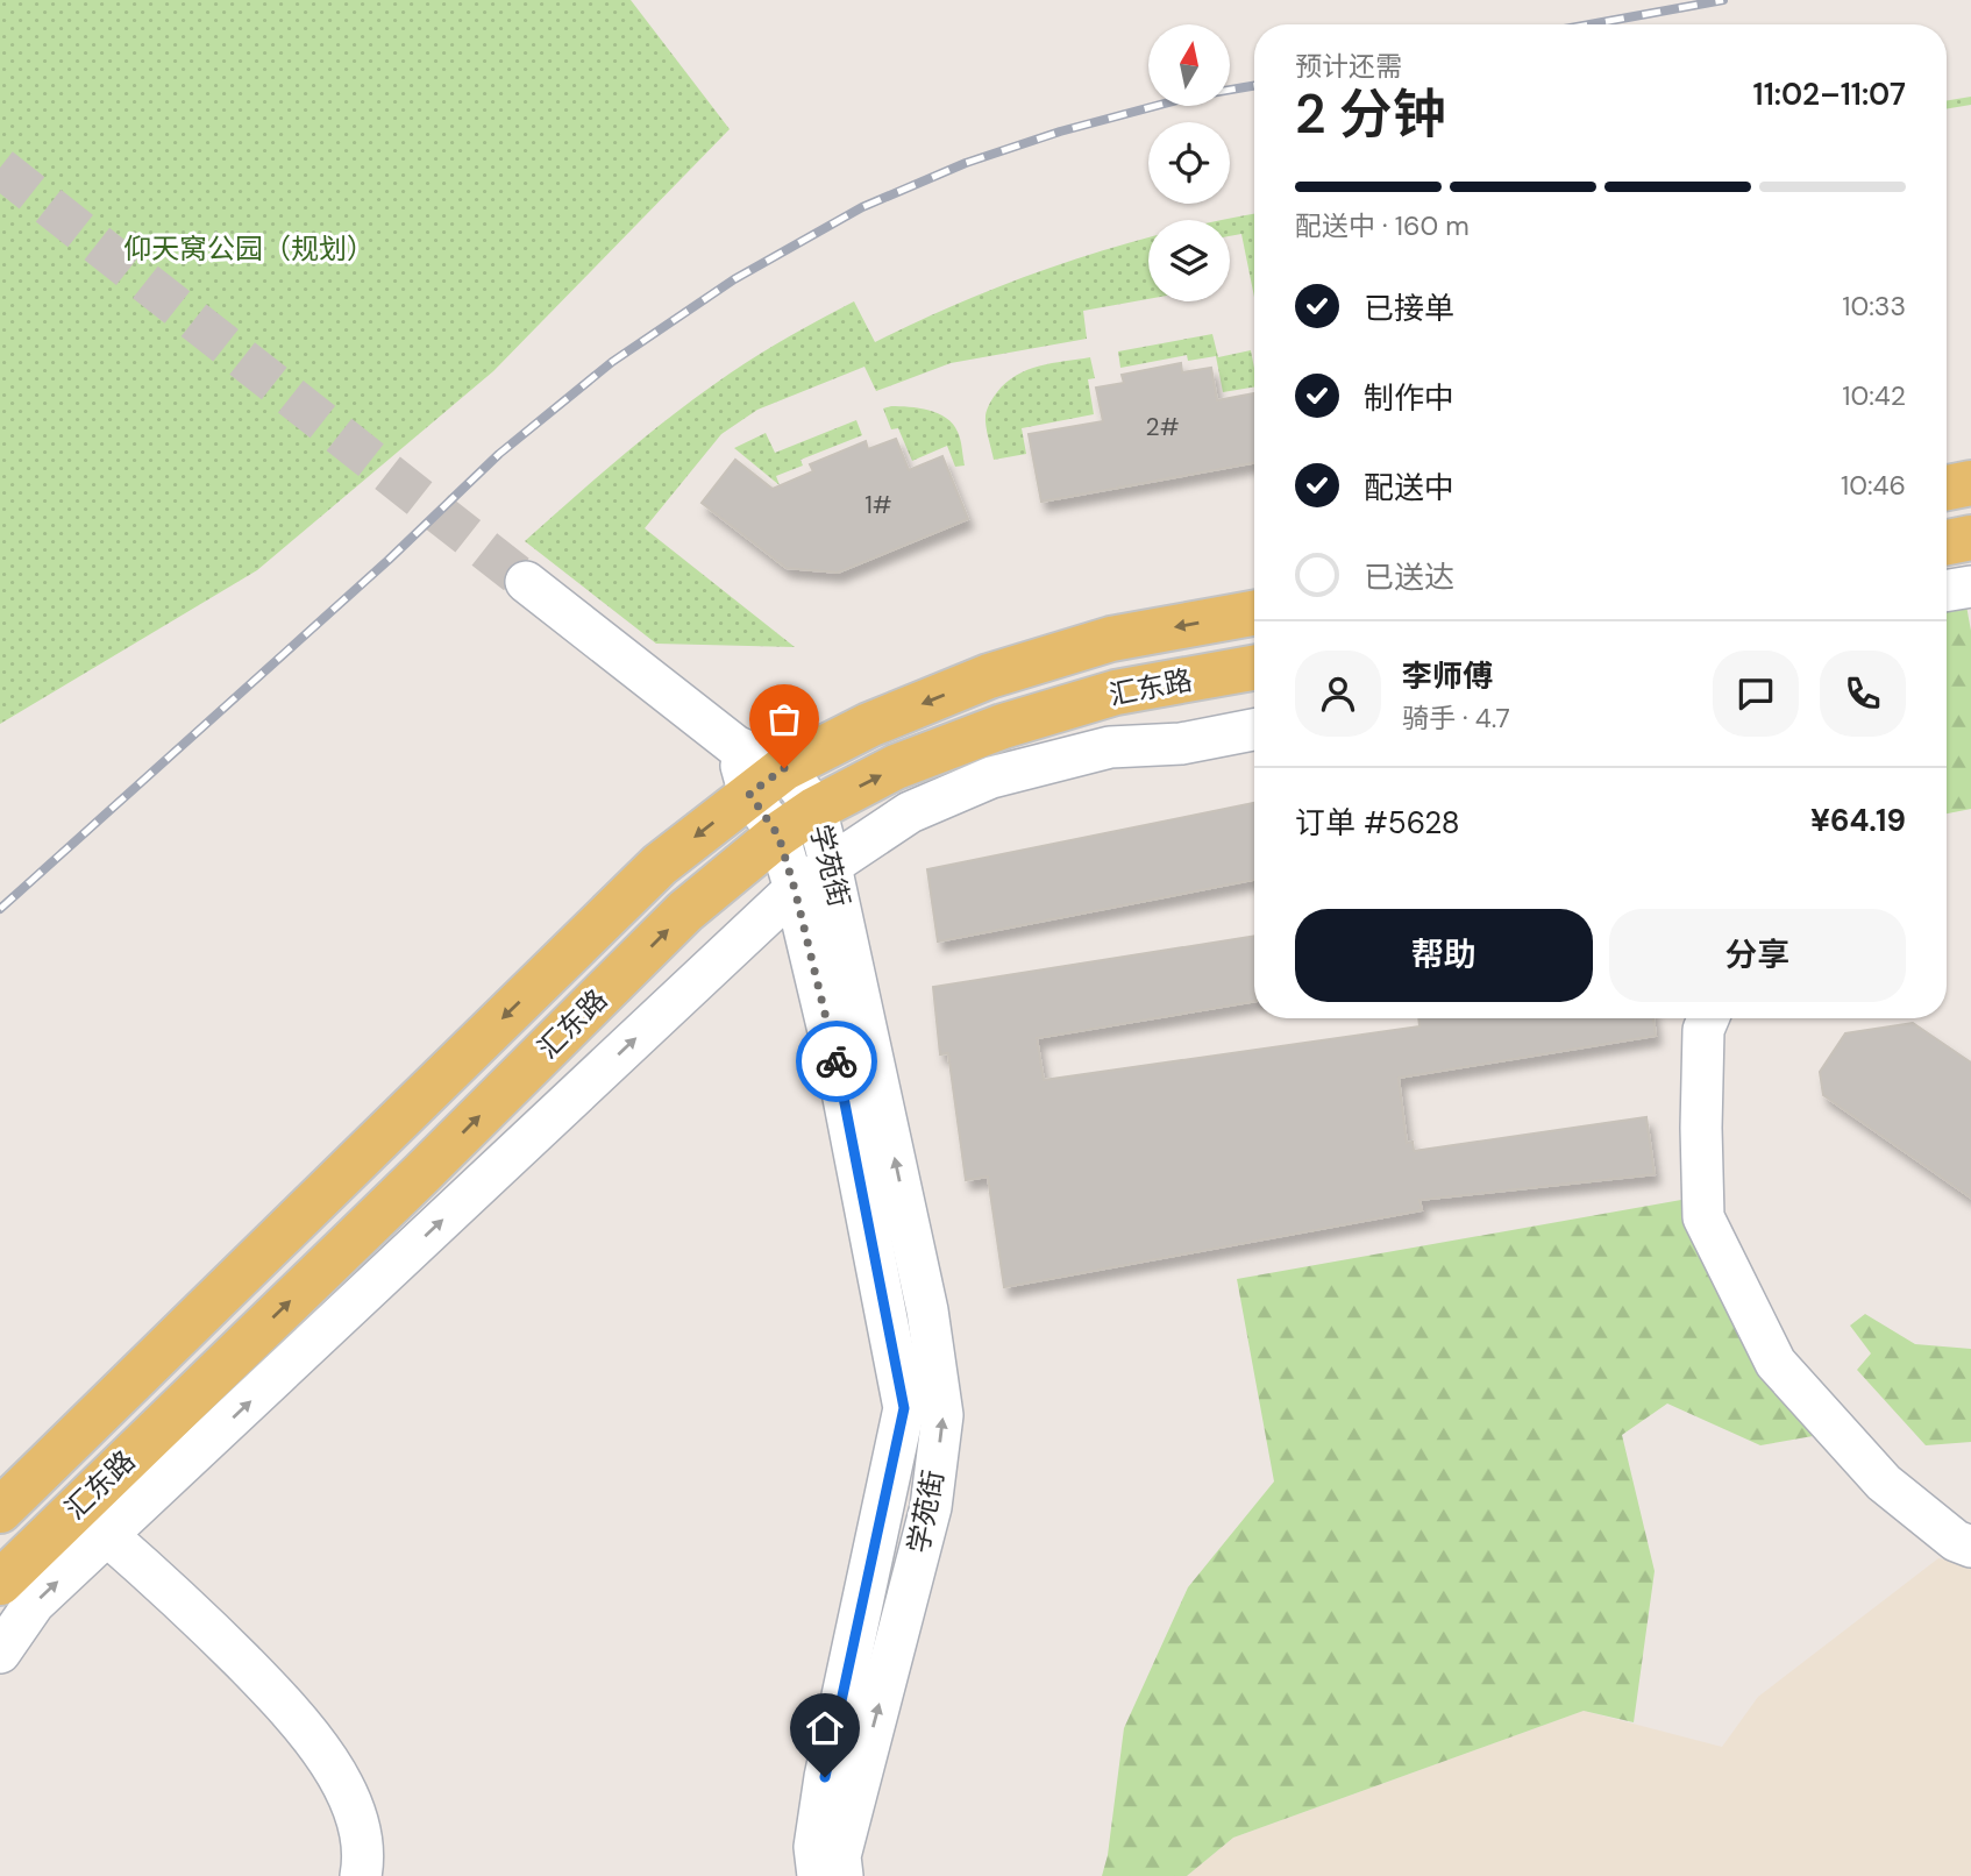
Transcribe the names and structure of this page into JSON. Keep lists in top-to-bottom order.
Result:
{
  "streets": {
    "main road": ["汇东路"],
    "street": ["学苑街"]
  },
  "crossings": [
    ["汇东路", "学苑街"]
  ],
  "parks": ["仰天窝公园（规划）"],
  "house_numbers": ["2#", "1#"],
  "north": "top",
  "page": {
    "heading": ["2 分钟", "预计还需", "11:02–11:07"],
    "panel": [
      "李师傅",
      "骑手 · 4.7",
      "订单 #5628",
      "¥64.19"
    ],
    "bar": "配送中 · 160 m",
    "list": [
      ["已接单", "10:33"],
      ["制作中", "10:42"],
      ["配送中", "10:46"],
      "已送达"
    ],
    "buttons": ["帮助", "分享"]
  }
}
